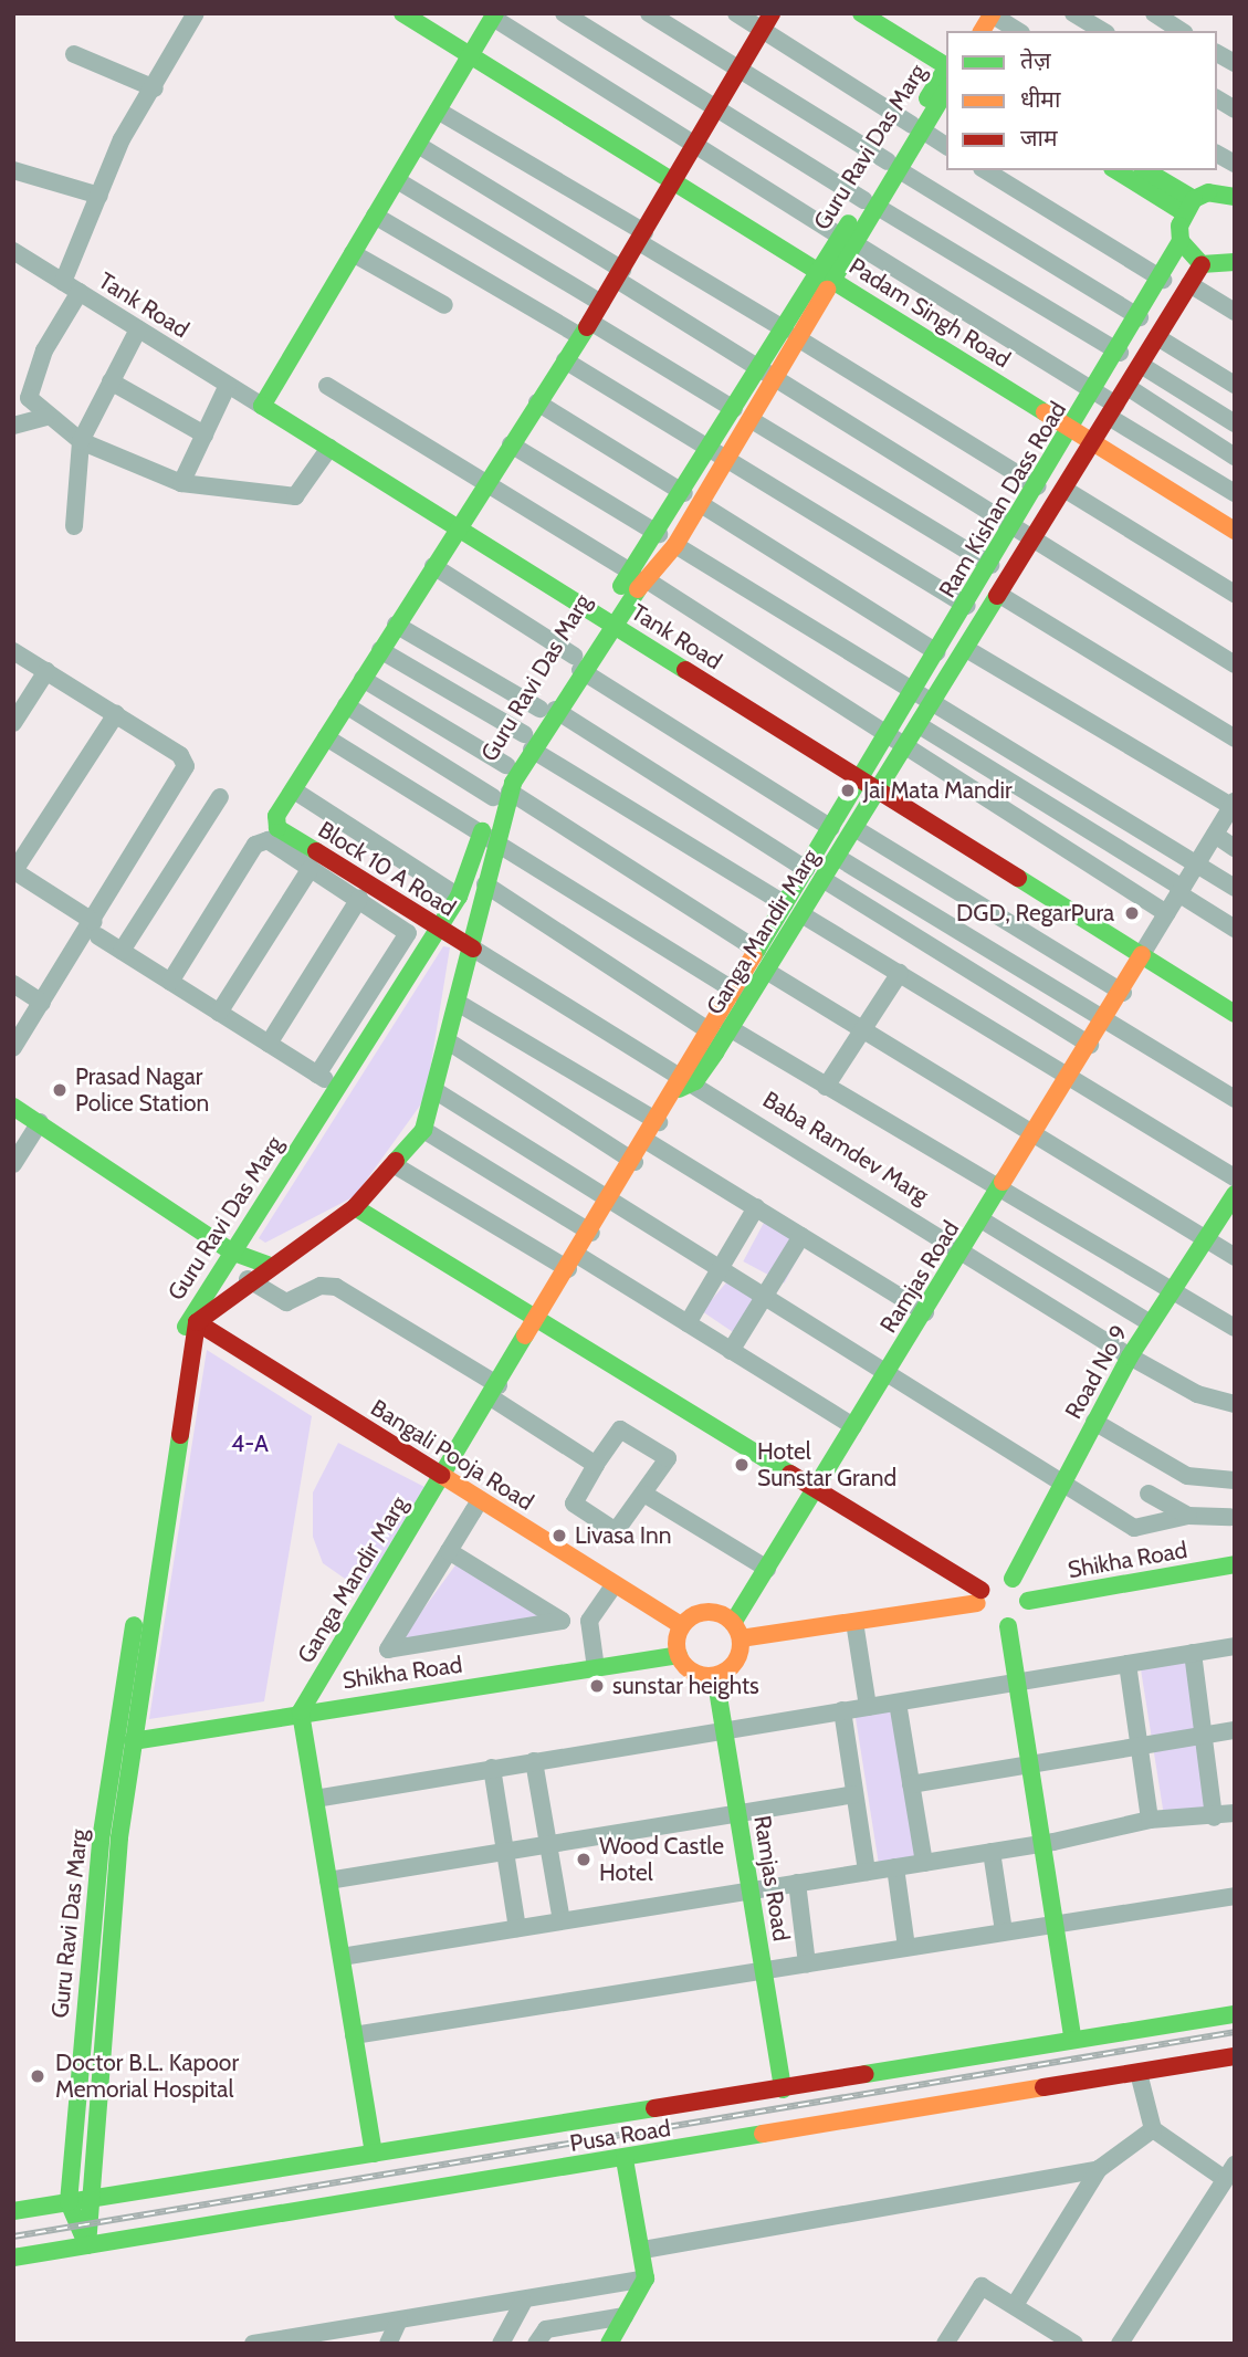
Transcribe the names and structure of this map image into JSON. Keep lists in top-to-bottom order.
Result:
{
  "streets": {
    "street": [
      "Guru Ravi Das Marg",
      "Tank Road",
      "Padam Singh Road",
      "Ram Kishan Dass Road",
      "Block 10 A Road",
      "Ganga Mandir Marg",
      "Baba Ramdev Marg",
      "Ramjas Road",
      "Road No 9",
      "Bangali Pooja Road",
      "Shikha Road",
      "Pusa Road"
    ]
  },
  "crossings": [
    ["Guru Ravi Das Marg", "Tank Road"],
    ["Guru Ravi Das Marg", "Padam Singh Road"],
    ["Guru Ravi Das Marg", "Block 10 A Road"],
    ["Guru Ravi Das Marg", "Baba Ramdev Marg"],
    ["Guru Ravi Das Marg", "Bangali Pooja Road"],
    ["Guru Ravi Das Marg", "Shikha Road"],
    ["Guru Ravi Das Marg", "Pusa Road"],
    ["Tank Road", "Ram Kishan Dass Road"],
    ["Tank Road", "Ganga Mandir Marg"],
    ["Tank Road", "Ramjas Road"],
    ["Padam Singh Road", "Ram Kishan Dass Road"],
    ["Ram Kishan Dass Road", "Ganga Mandir Marg"],
    ["Block 10 A Road", "Baba Ramdev Marg"],
    ["Ganga Mandir Marg", "Baba Ramdev Marg"],
    ["Ganga Mandir Marg", "Bangali Pooja Road"],
    ["Ganga Mandir Marg", "Shikha Road"],
    ["Baba Ramdev Marg", "Ramjas Road"],
    ["Baba Ramdev Marg", "Road No 9"],
    ["Ramjas Road", "Bangali Pooja Road"],
    ["Ramjas Road", "Shikha Road"],
    ["Ramjas Road", "Pusa Road"],
    ["Road No 9", "Shikha Road"],
    ["Bangali Pooja Road", "Shikha Road"]
  ],
  "parks": ["4-A"],
  "places": [
    "Jai Mata Mandir",
    "DGD, RegarPura",
    "Prasad Nagar Police Station",
    "Hotel Sunstar Grand",
    "Livasa Inn",
    "sunstar heights",
    "Wood Castle Hotel",
    "Doctor B.L. Kapoor Memorial Hospital"
  ],
  "legend": ["तेज़", "धीमा", "जाम"]
}
